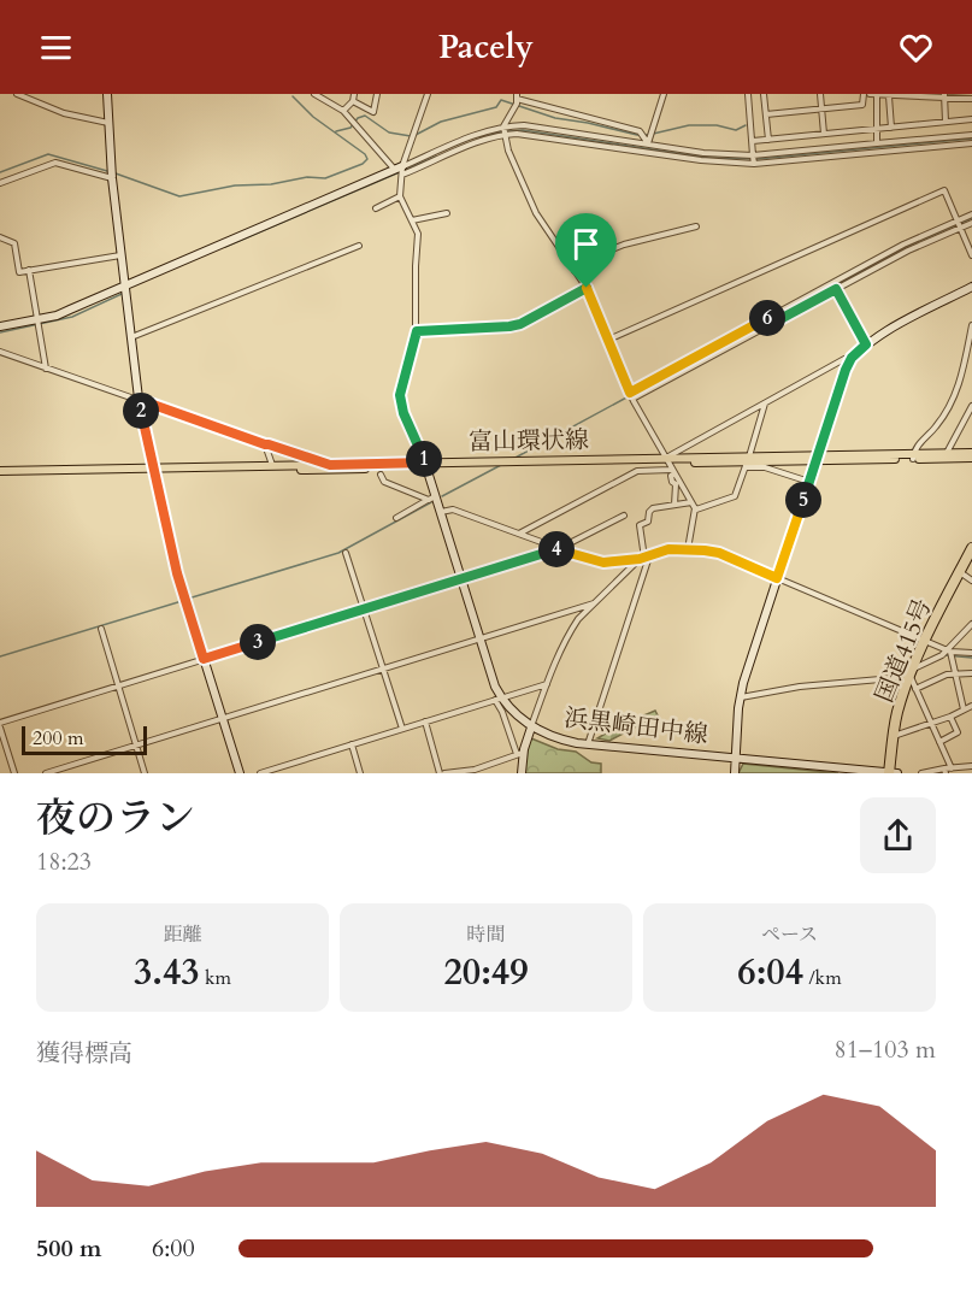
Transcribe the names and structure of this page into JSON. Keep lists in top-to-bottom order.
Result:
{
  "streets": {
    "highway": ["国道415号"],
    "main road": ["富山環状線"],
    "street": ["浜黒崎田中線"]
  },
  "crossings": [
    ["富山環状線", "浜黒崎田中線"],
    ["国道415号", "浜黒崎田中線"]
  ],
  "scale_bar": "200 m",
  "page": {
    "header": "Pacely",
    "pins": [
      "6",
      "2",
      "1",
      "5",
      "4",
      "3"
    ],
    "scale": "200 m",
    "heading": ["夜のラン", "18:23"],
    "stats": [
      ["距離", "3.43 km"],
      ["時間", "20:49"],
      ["ペース", "6:04 /km"]
    ],
    "chart": ["獲得標高", "81–103 m"],
    "list": [
      {
        "name": "500 m",
        "note": "6:00"
      }
    ]
  }
}
